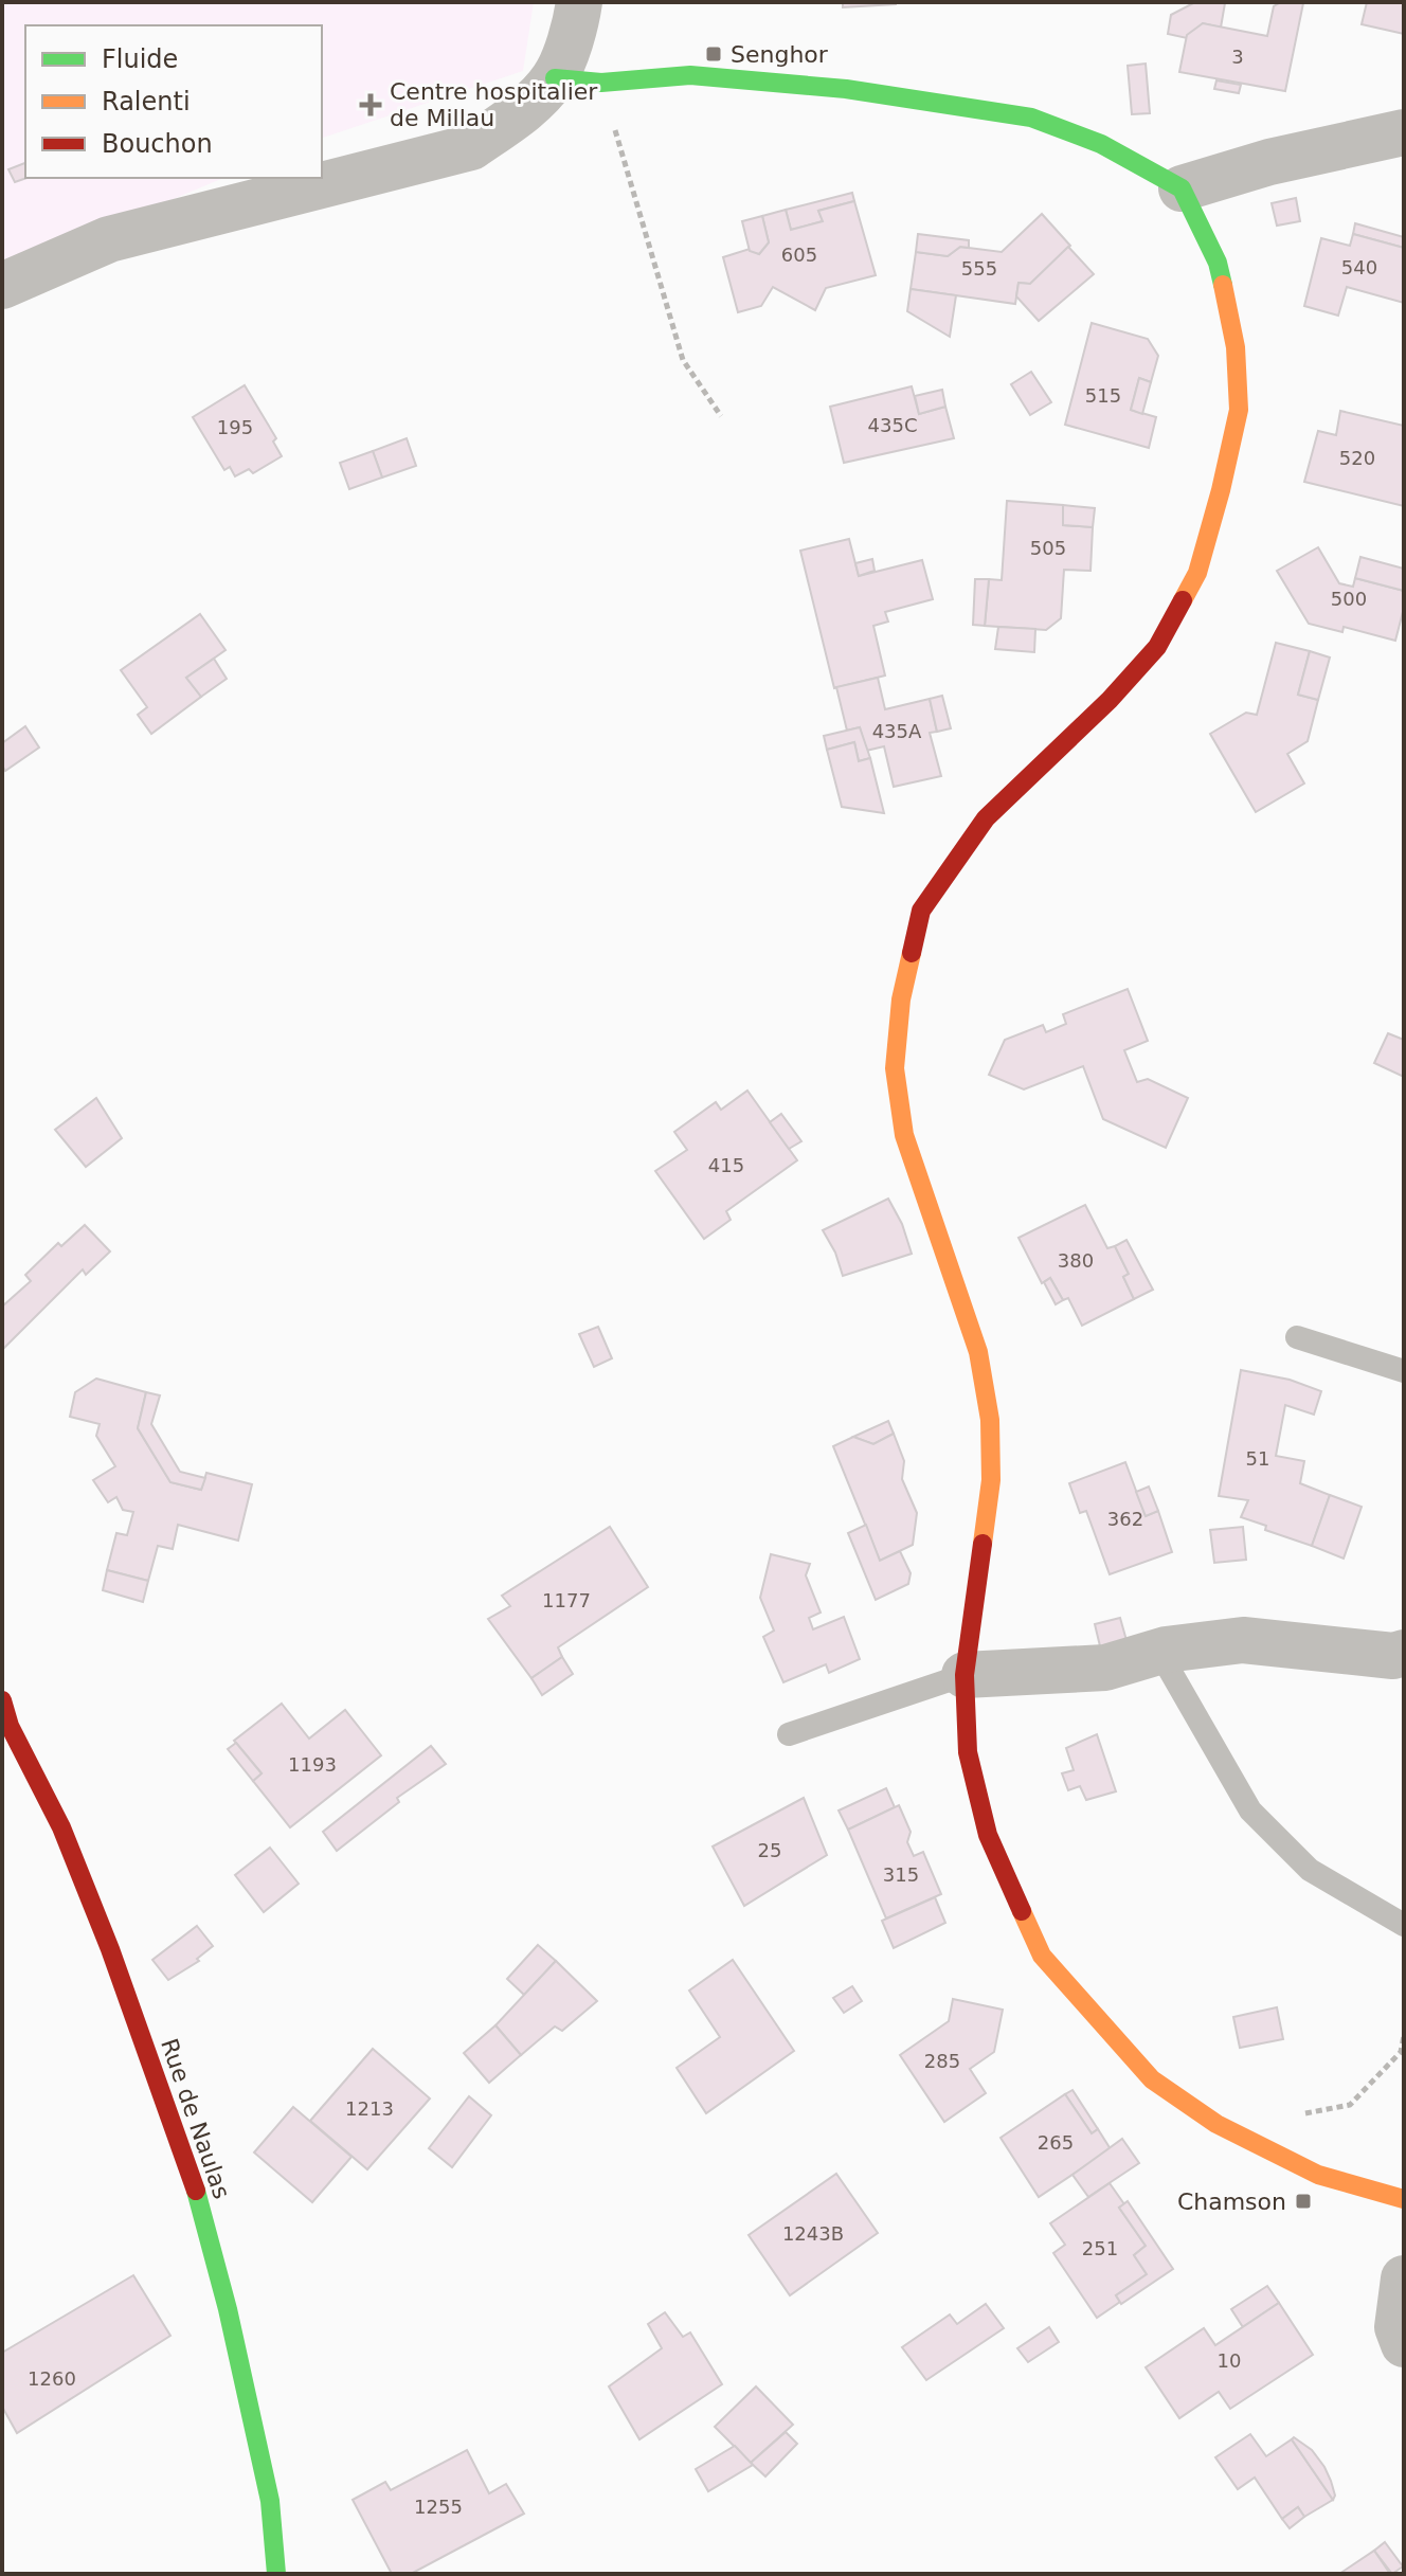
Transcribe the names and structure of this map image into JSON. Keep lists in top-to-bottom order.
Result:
{
  "streets": {
    "street": ["Rue de Naulas"]
  },
  "places": {
    "transit": ["Senghor", "Chamson"],
    "health": ["Centre hospitalier de Millau"]
  },
  "house_numbers": [
    "3",
    "605",
    "540",
    "555",
    "515",
    "435C",
    "195",
    "520",
    "505",
    "500",
    "435A",
    "415",
    "380",
    "51",
    "362",
    "1177",
    "1193",
    "25",
    "315",
    "285",
    "1213",
    "265",
    "1243B",
    "251",
    "10",
    "1260",
    "1255"
  ],
  "legend": ["Fluide", "Ralenti", "Bouchon"]
}
